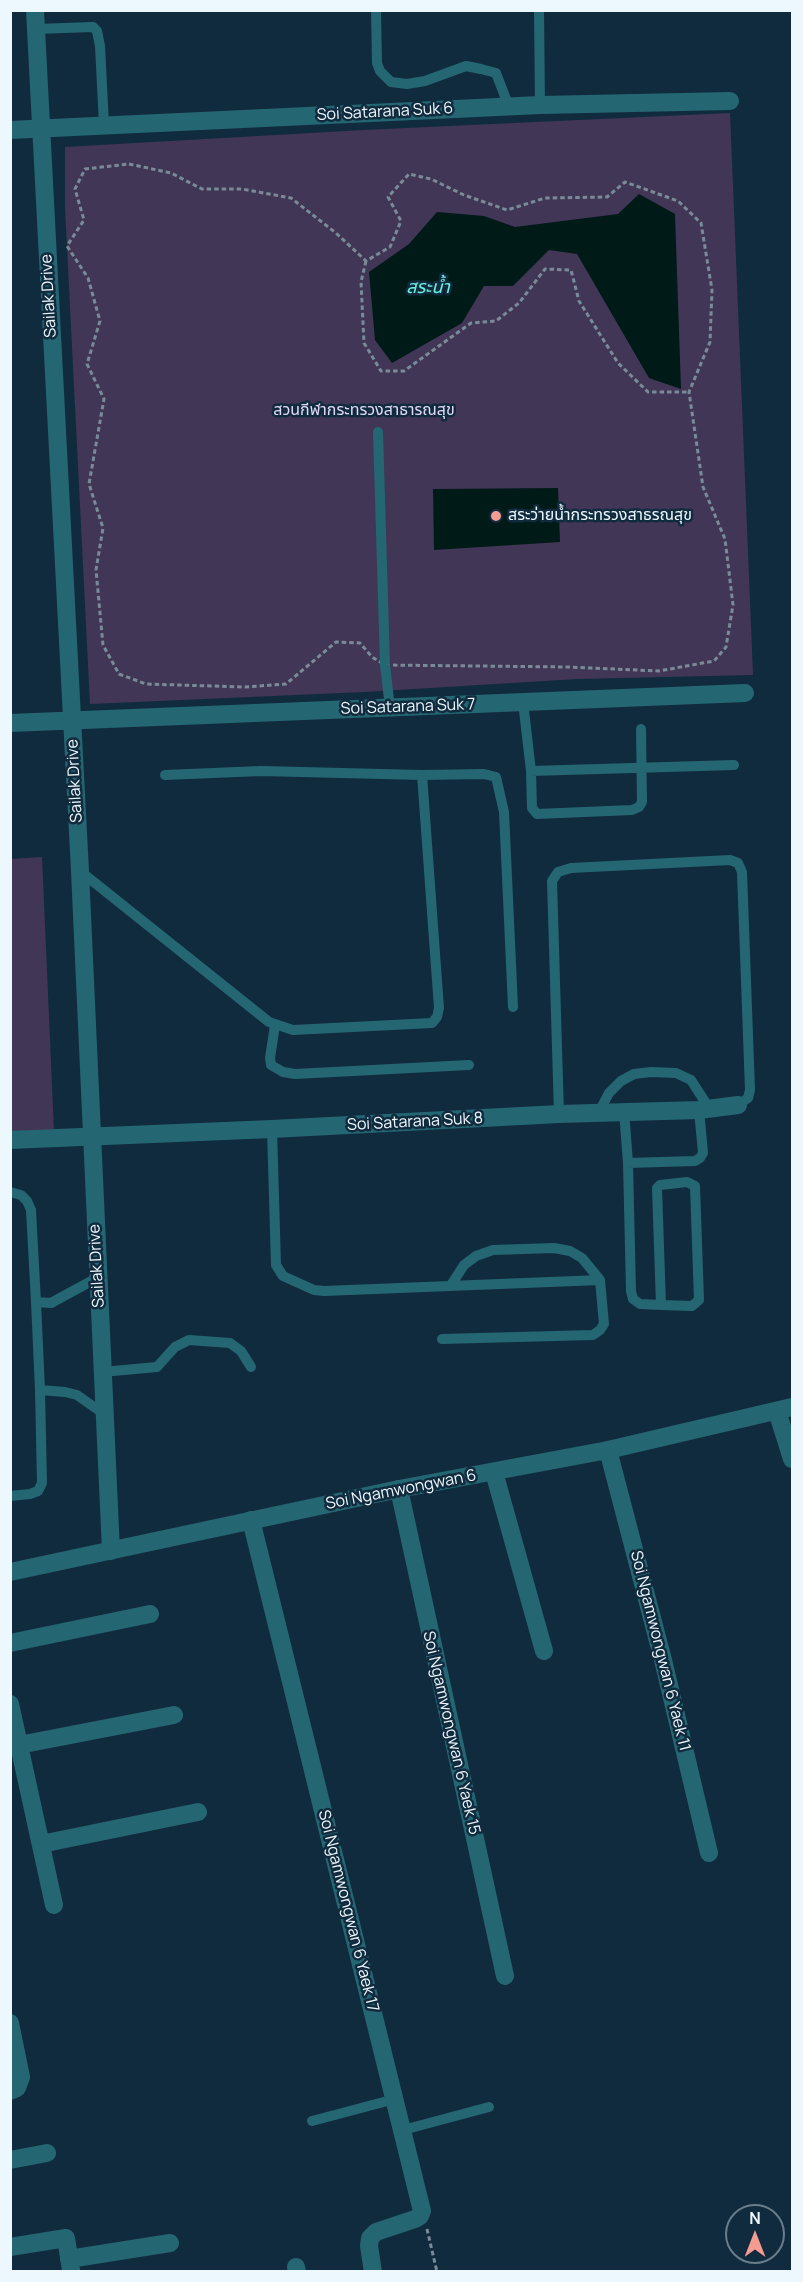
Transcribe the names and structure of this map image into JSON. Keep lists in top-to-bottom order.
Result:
{
  "streets": {
    "street": [
      "Soi Satarana Suk 6",
      "Sailak Drive",
      "Soi Satarana Suk 7",
      "Soi Satarana Suk 8",
      "Soi Ngamwongwan 6",
      "Soi Ngamwongwan 6 Yaek 11",
      "Soi Ngamwongwan 6 Yaek 15",
      "Soi Ngamwongwan 6 Yaek 17"
    ]
  },
  "crossings": [
    ["Soi Satarana Suk 6", "Sailak Drive"],
    ["Sailak Drive", "Soi Satarana Suk 7"],
    ["Sailak Drive", "Soi Satarana Suk 8"],
    ["Sailak Drive", "Soi Ngamwongwan 6"],
    ["Soi Ngamwongwan 6", "Soi Ngamwongwan 6 Yaek 11"],
    ["Soi Ngamwongwan 6", "Soi Ngamwongwan 6 Yaek 15"],
    ["Soi Ngamwongwan 6", "Soi Ngamwongwan 6 Yaek 17"]
  ],
  "water": ["สระน้ำ"],
  "parks": ["สวนกีฬากระทรวงสาธารณสุข"],
  "places": ["สระว่ายน้ำกระทรวงสาธรณสุข"],
  "north": "top"
}
